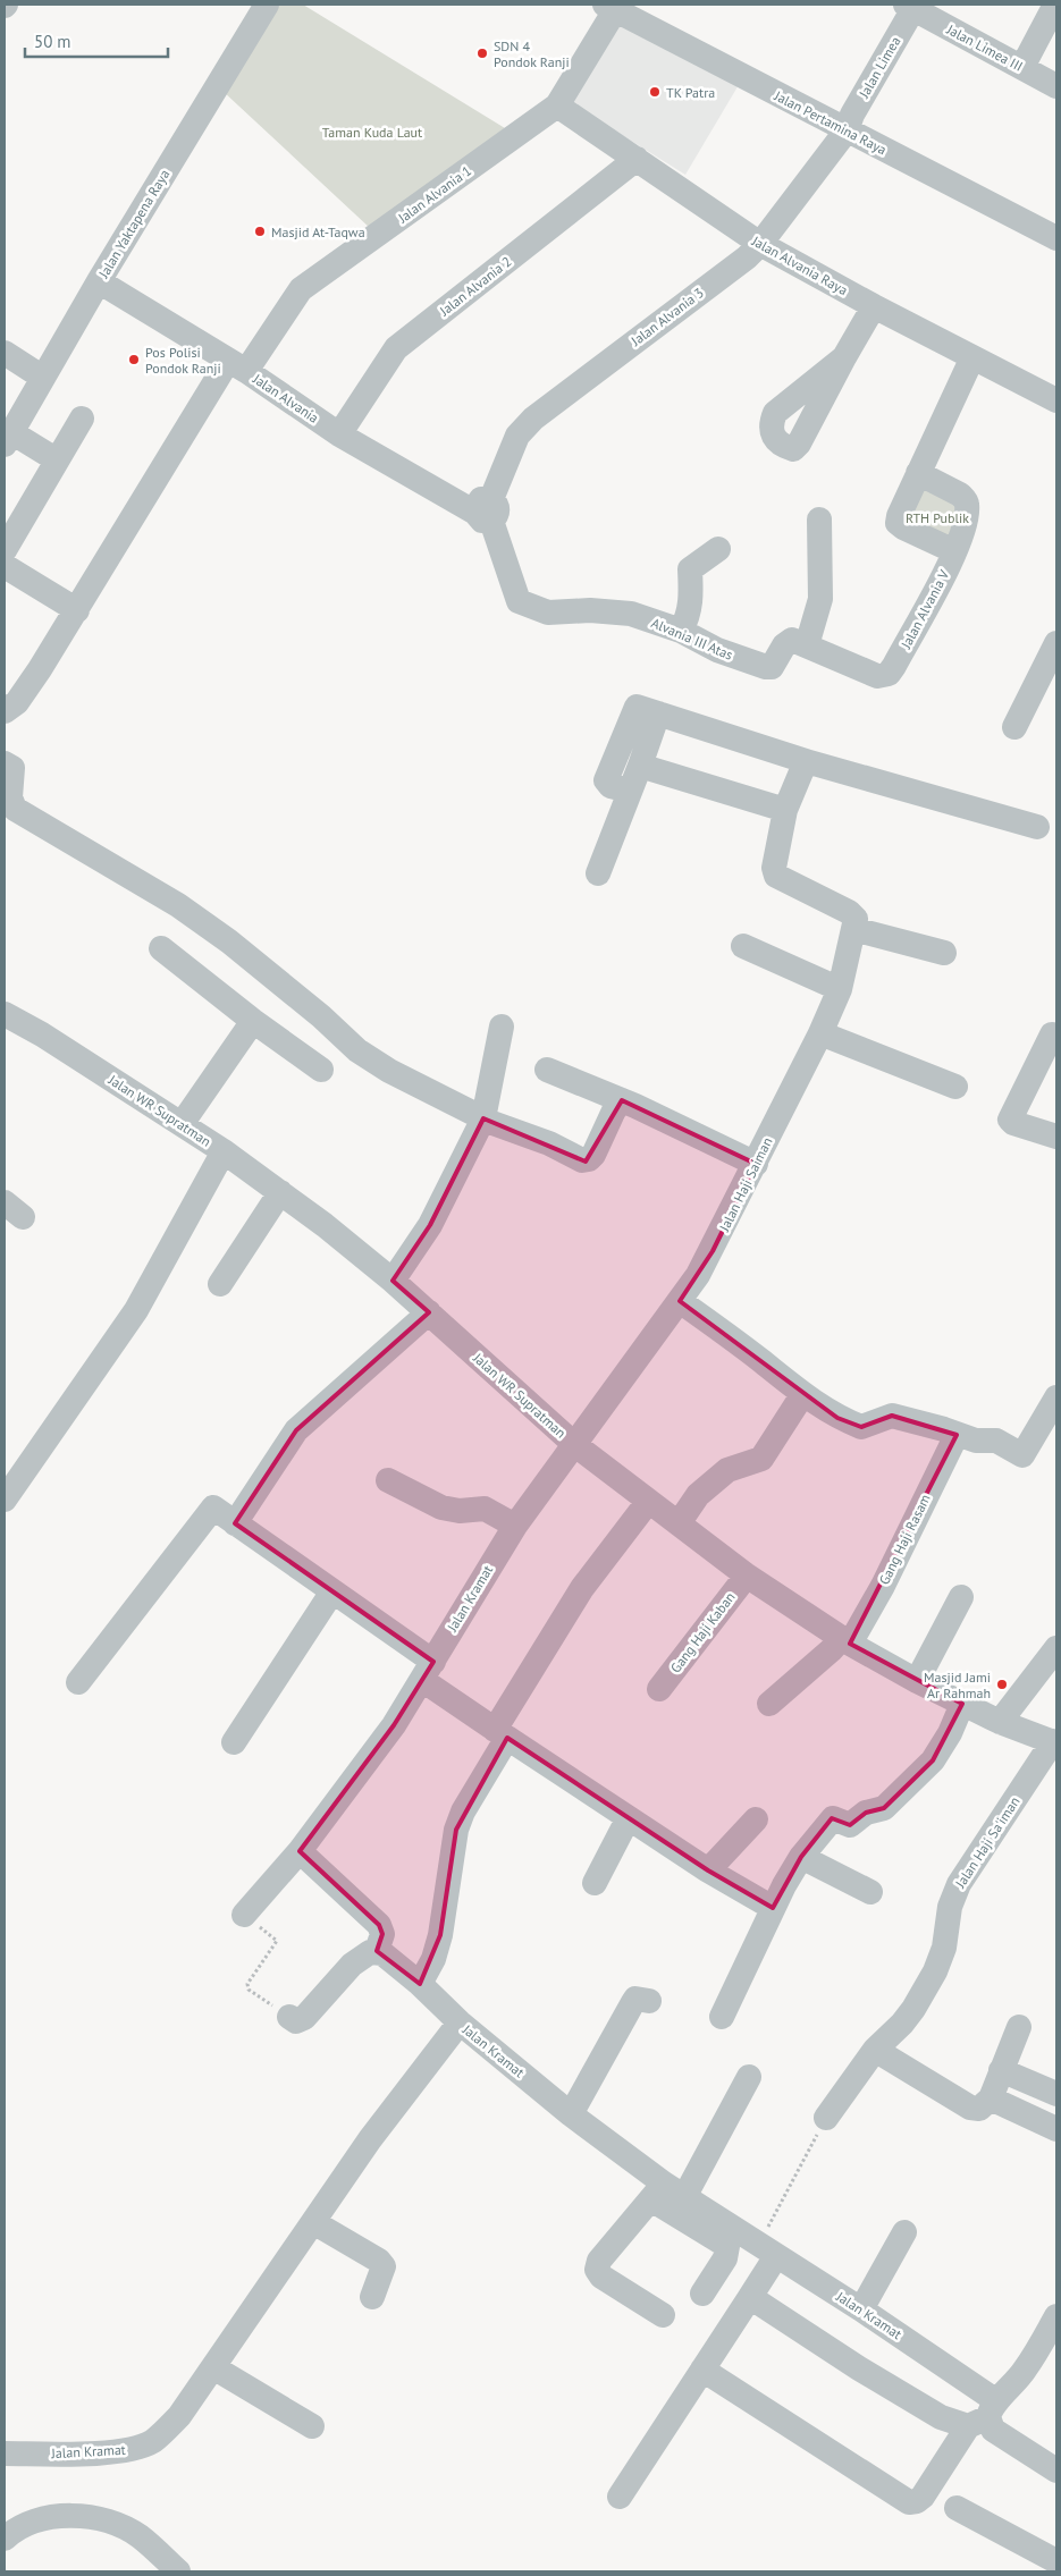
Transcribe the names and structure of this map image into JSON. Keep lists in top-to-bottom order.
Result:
{
  "streets": {
    "street": [
      "Jalan Limea III",
      "Jalan Limea",
      "Jalan Pertamina Raya",
      "Jalan Alvania 1",
      "Jalan Yaktapena Raya",
      "Jalan Alvania Raya",
      "Jalan Alvania 2",
      "Jalan Alvania 3",
      "Jalan Alvania",
      "Jalan Alvania V",
      "Alvania III Atas",
      "Jalan WR Supratman",
      "Jalan Haji Saiman",
      "Gang Haji Rasam",
      "Jalan Kramat",
      "Gang Haji Kaban",
      "Jalan Haji Sa'iman"
    ]
  },
  "crossings": [
    ["Jalan Limea III", "Jalan Limea"],
    ["Jalan Limea", "Jalan Pertamina Raya"],
    ["Jalan Limea", "Jalan Alvania 3"],
    ["Jalan Pertamina Raya", "Jalan Alvania 1"],
    ["Jalan Pertamina Raya", "Jalan Alvania 3"],
    ["Jalan Alvania 1", "Jalan Alvania Raya"],
    ["Jalan Alvania 1", "Jalan Alvania"],
    ["Jalan Yaktapena Raya", "Jalan Alvania"],
    ["Jalan Alvania Raya", "Jalan Alvania 2"],
    ["Jalan Alvania Raya", "Jalan Alvania 3"],
    ["Jalan Alvania Raya", "Jalan Alvania V"],
    ["Jalan Alvania 2", "Jalan Alvania"],
    ["Jalan Alvania 3", "Jalan Alvania"],
    ["Jalan Alvania 3", "Alvania III Atas"],
    ["Jalan Alvania", "Alvania III Atas"],
    ["Jalan Alvania V", "Alvania III Atas"],
    ["Jalan WR Supratman", "Jalan Haji Saiman"],
    ["Jalan WR Supratman", "Gang Haji Rasam"],
    ["Jalan WR Supratman", "Jalan Kramat"],
    ["Jalan WR Supratman", "Gang Haji Kaban"],
    ["Jalan WR Supratman", "Jalan Haji Sa'iman"],
    ["Jalan Haji Saiman", "Jalan Kramat"]
  ],
  "parks": ["Taman Kuda Laut", "RTH Publik"],
  "places": [
    "SDN 4 Pondok Ranji",
    "TK Patra",
    "Masjid At-Taqwa",
    "Pos Polisi Pondok Ranji",
    "Masjid Jami Ar Rahmah"
  ],
  "scale_bar": "50 m"
}
